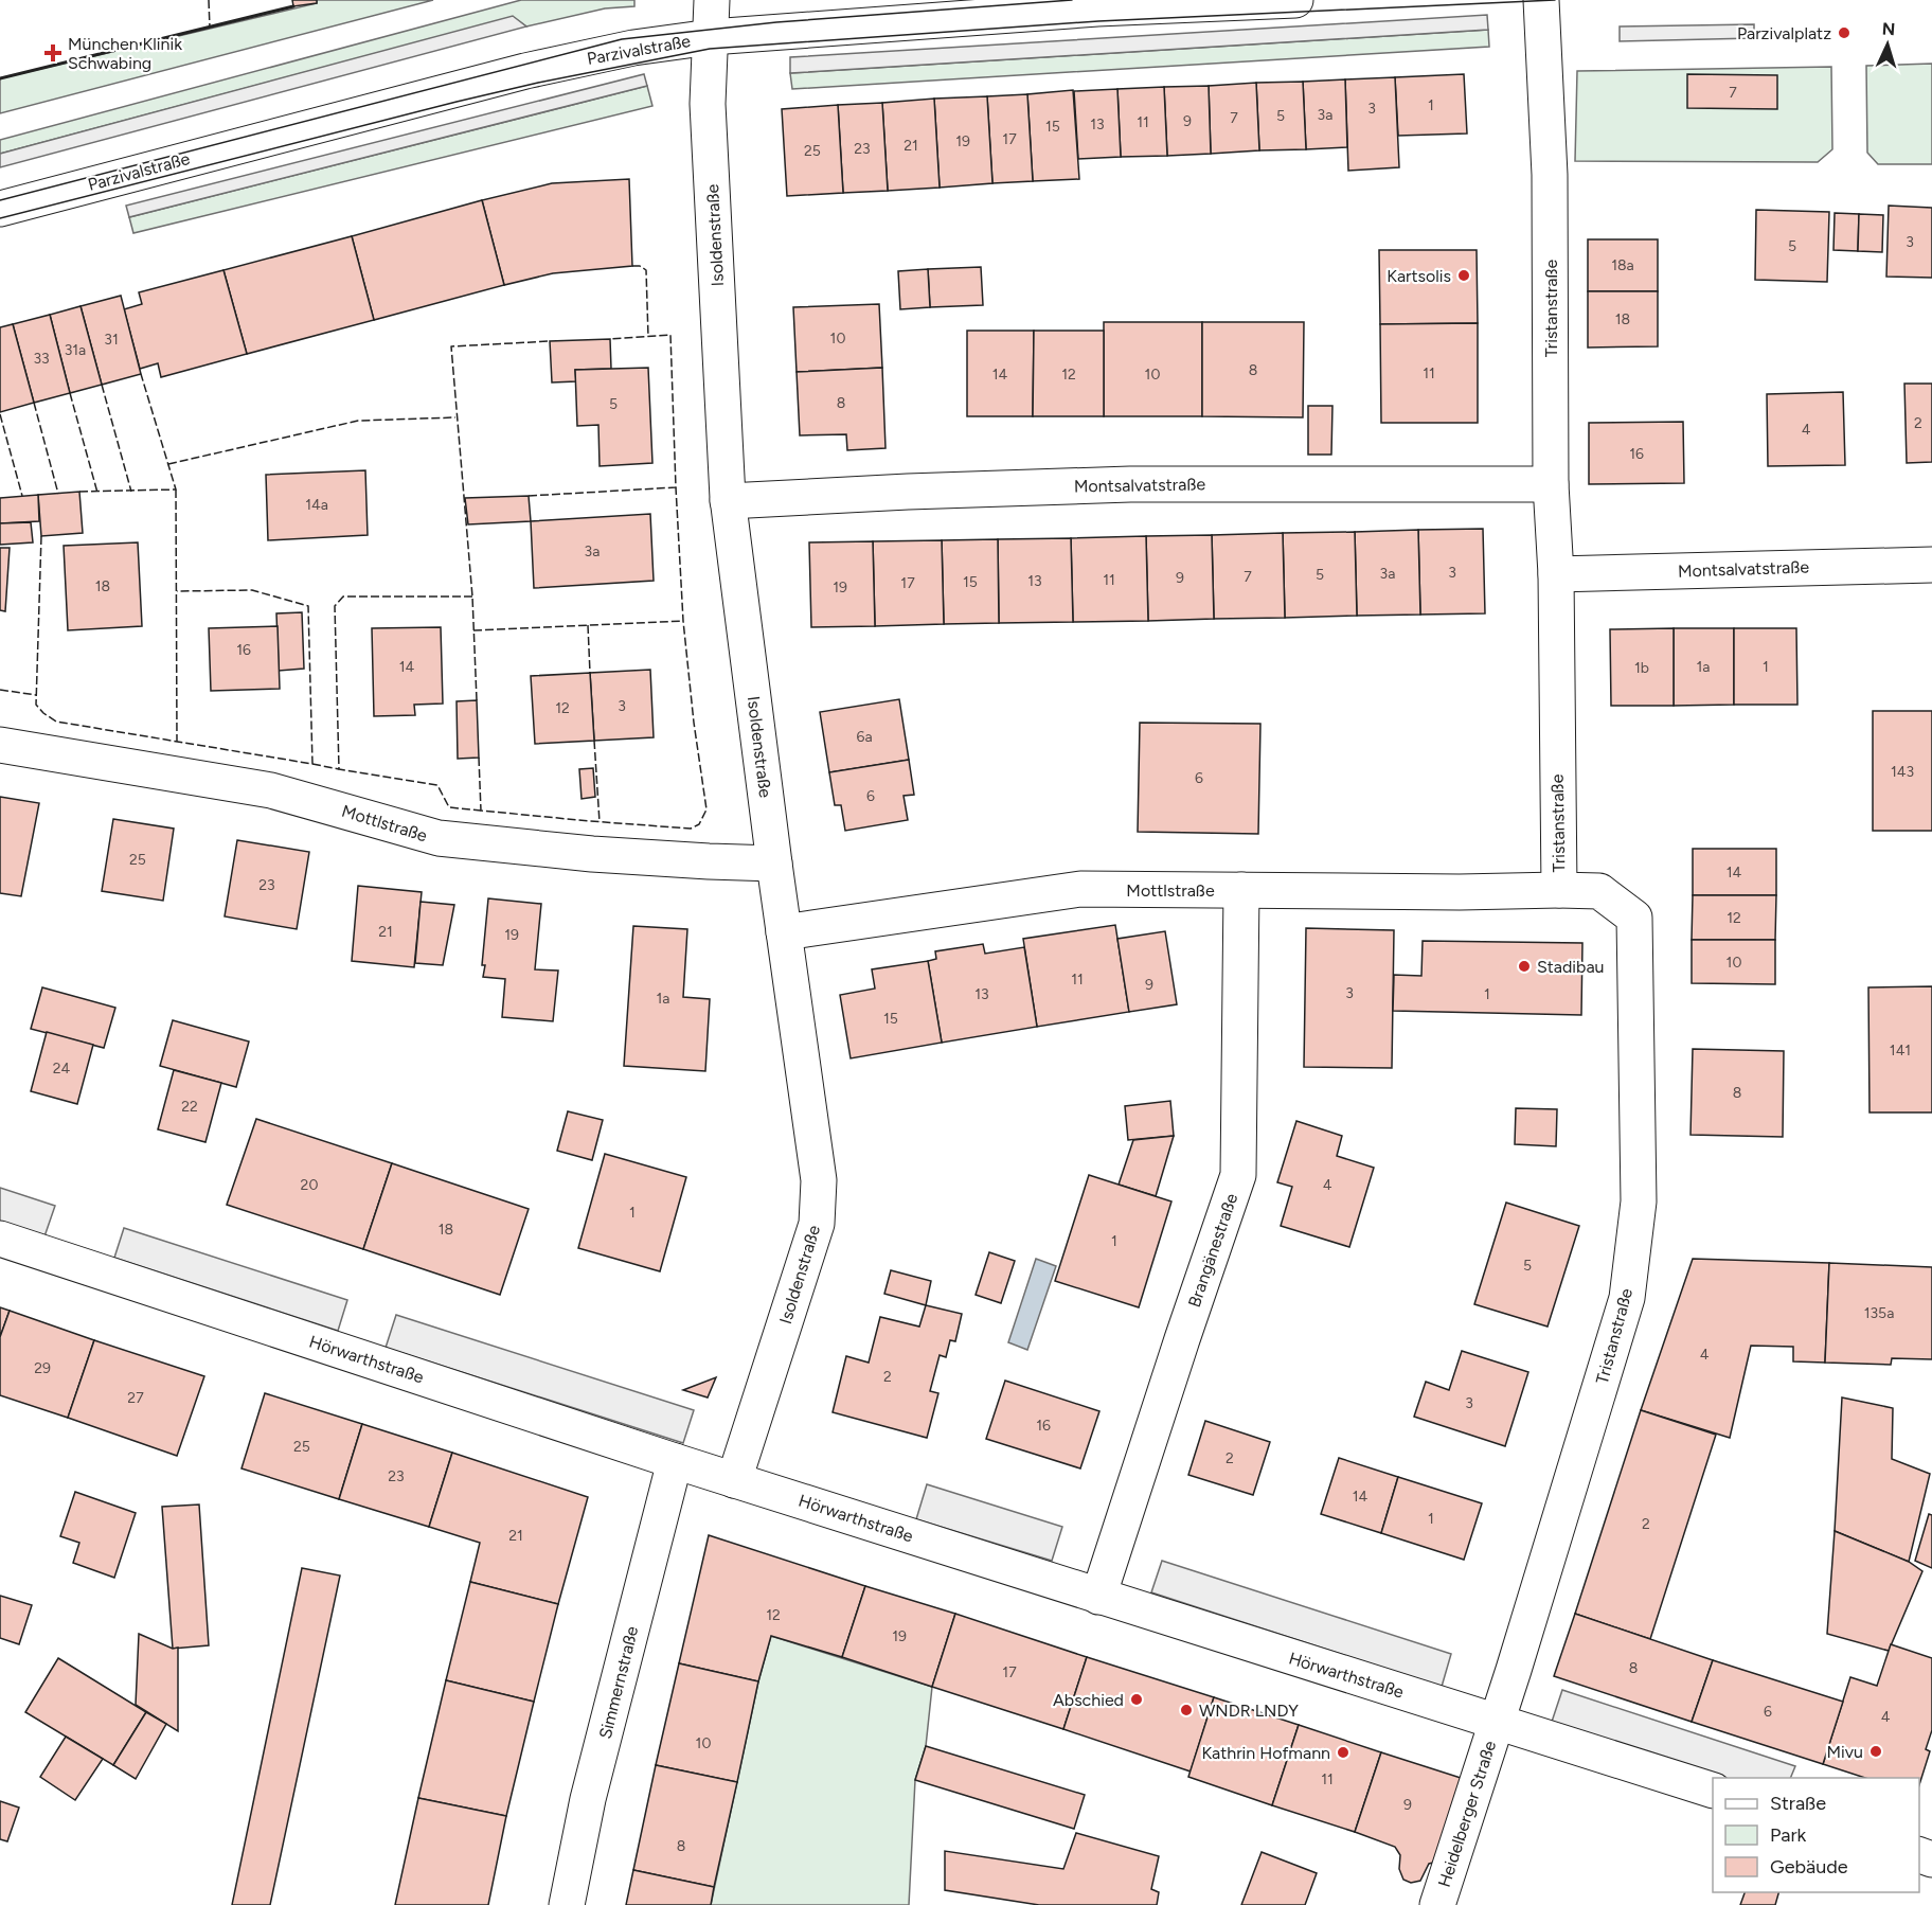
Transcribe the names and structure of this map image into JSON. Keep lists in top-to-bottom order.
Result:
{
  "streets": {
    "street": [
      "Parzivalstraße",
      "Isoldenstraße",
      "Tristanstraße",
      "Montsalvatstraße",
      "Mottlstraße",
      "Brangänestraße",
      "Hörwarthstraße",
      "Simmernstraße",
      "Heidelberger Straße"
    ]
  },
  "crossings": [
    ["Parzivalstraße", "Isoldenstraße"],
    ["Isoldenstraße", "Montsalvatstraße"],
    ["Isoldenstraße", "Mottlstraße"],
    ["Isoldenstraße", "Hörwarthstraße"],
    ["Tristanstraße", "Montsalvatstraße"],
    ["Tristanstraße", "Mottlstraße"],
    ["Tristanstraße", "Hörwarthstraße"],
    ["Tristanstraße", "Heidelberger Straße"],
    ["Mottlstraße", "Brangänestraße"],
    ["Brangänestraße", "Hörwarthstraße"],
    ["Hörwarthstraße", "Simmernstraße"],
    ["Hörwarthstraße", "Heidelberger Straße"]
  ],
  "places": {
    "other": [
      "Parzivalplatz",
      "Kartsolis",
      "Stadibau",
      "Abschied",
      "WNDR LNDY",
      "Mivu",
      "Kathrin Hofmann"
    ],
    "health": ["München Klinik Schwabing"]
  },
  "house_numbers": [
    "7",
    "1",
    "3",
    "3a",
    "5",
    "7",
    "9",
    "11",
    "13",
    "15",
    "17",
    "19",
    "21",
    "23",
    "25",
    "3",
    "5",
    "18a",
    "18",
    "10",
    "31",
    "31a",
    "33",
    "8",
    "11",
    "14",
    "12",
    "10",
    "8",
    "5",
    "2",
    "4",
    "16",
    "14a",
    "3a",
    "3",
    "3a",
    "5",
    "7",
    "9",
    "11",
    "13",
    "15",
    "17",
    "18",
    "19",
    "16",
    "14",
    "1a",
    "1",
    "1b",
    "3",
    "12",
    "6a",
    "143",
    "6",
    "6",
    "25",
    "14",
    "23",
    "12",
    "21",
    "19",
    "10",
    "11",
    "9",
    "3",
    "13",
    "1",
    "1a",
    "15",
    "141",
    "24",
    "8",
    "22",
    "20",
    "4",
    "1",
    "18",
    "1",
    "5",
    "135a",
    "4",
    "29",
    "2",
    "27",
    "3",
    "16",
    "25",
    "2",
    "23",
    "14",
    "1",
    "2",
    "21",
    "12",
    "19",
    "8",
    "17",
    "6",
    "4",
    "10",
    "11",
    "9",
    "8"
  ],
  "legend": ["Straße", "Park", "Gebäude"],
  "north": "top"
}
